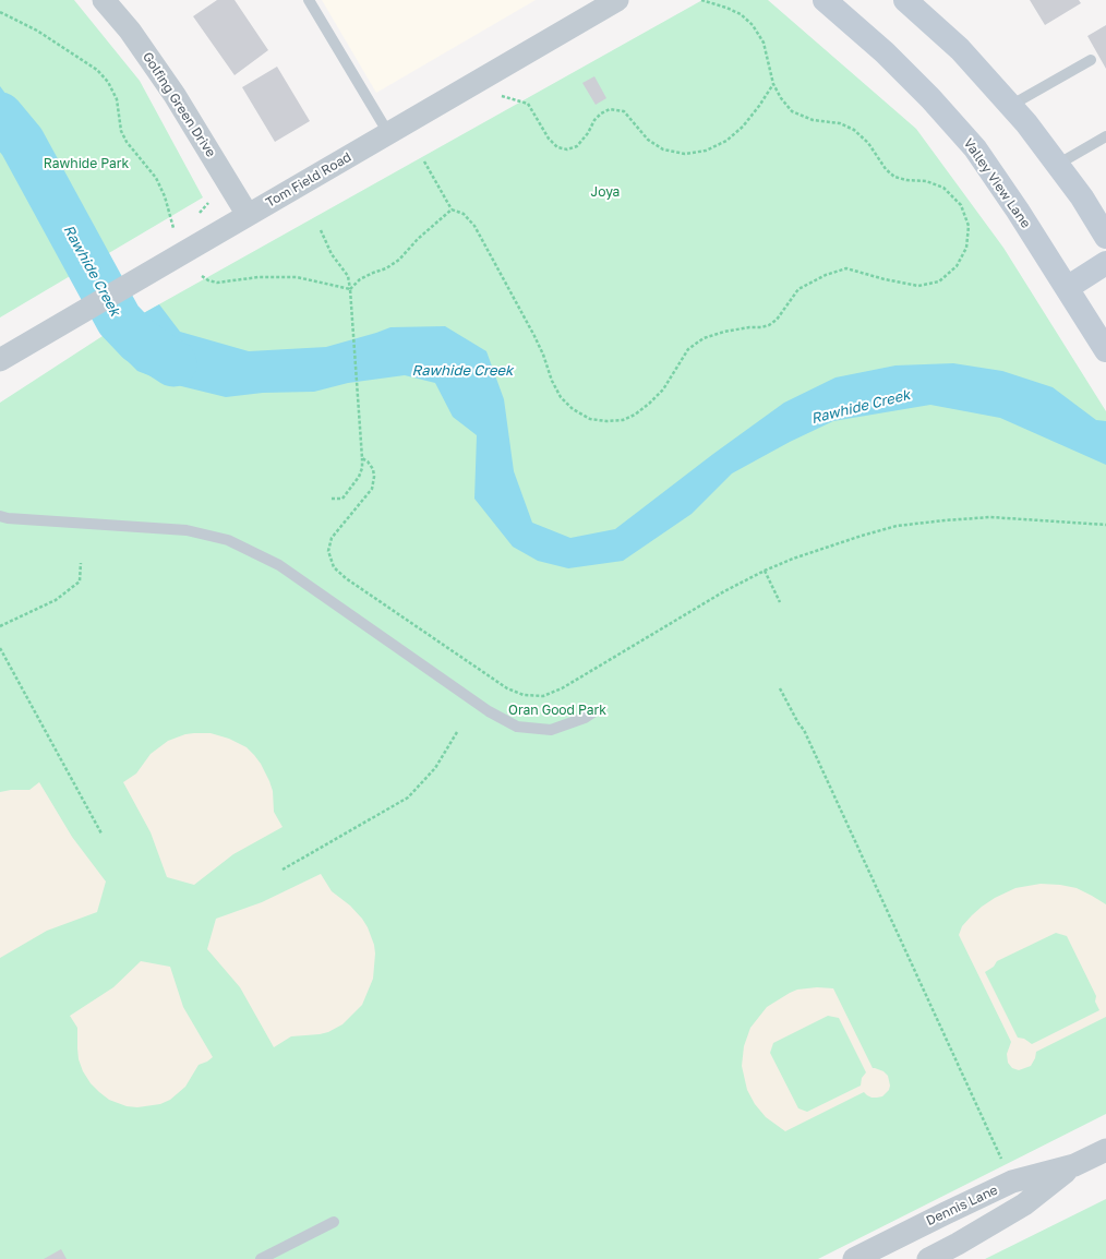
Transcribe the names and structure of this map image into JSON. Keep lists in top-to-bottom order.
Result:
{
  "streets": {
    "main road": ["Valley View Lane"],
    "street": ["Golfing Green Drive", "Tom Field Road", "Dennis Lane"]
  },
  "crossings": [
    ["Golfing Green Drive", "Tom Field Road"]
  ],
  "water": ["Rawhide Creek"],
  "parks": ["Rawhide Park", "Joya", "Oran Good Park"]
}
